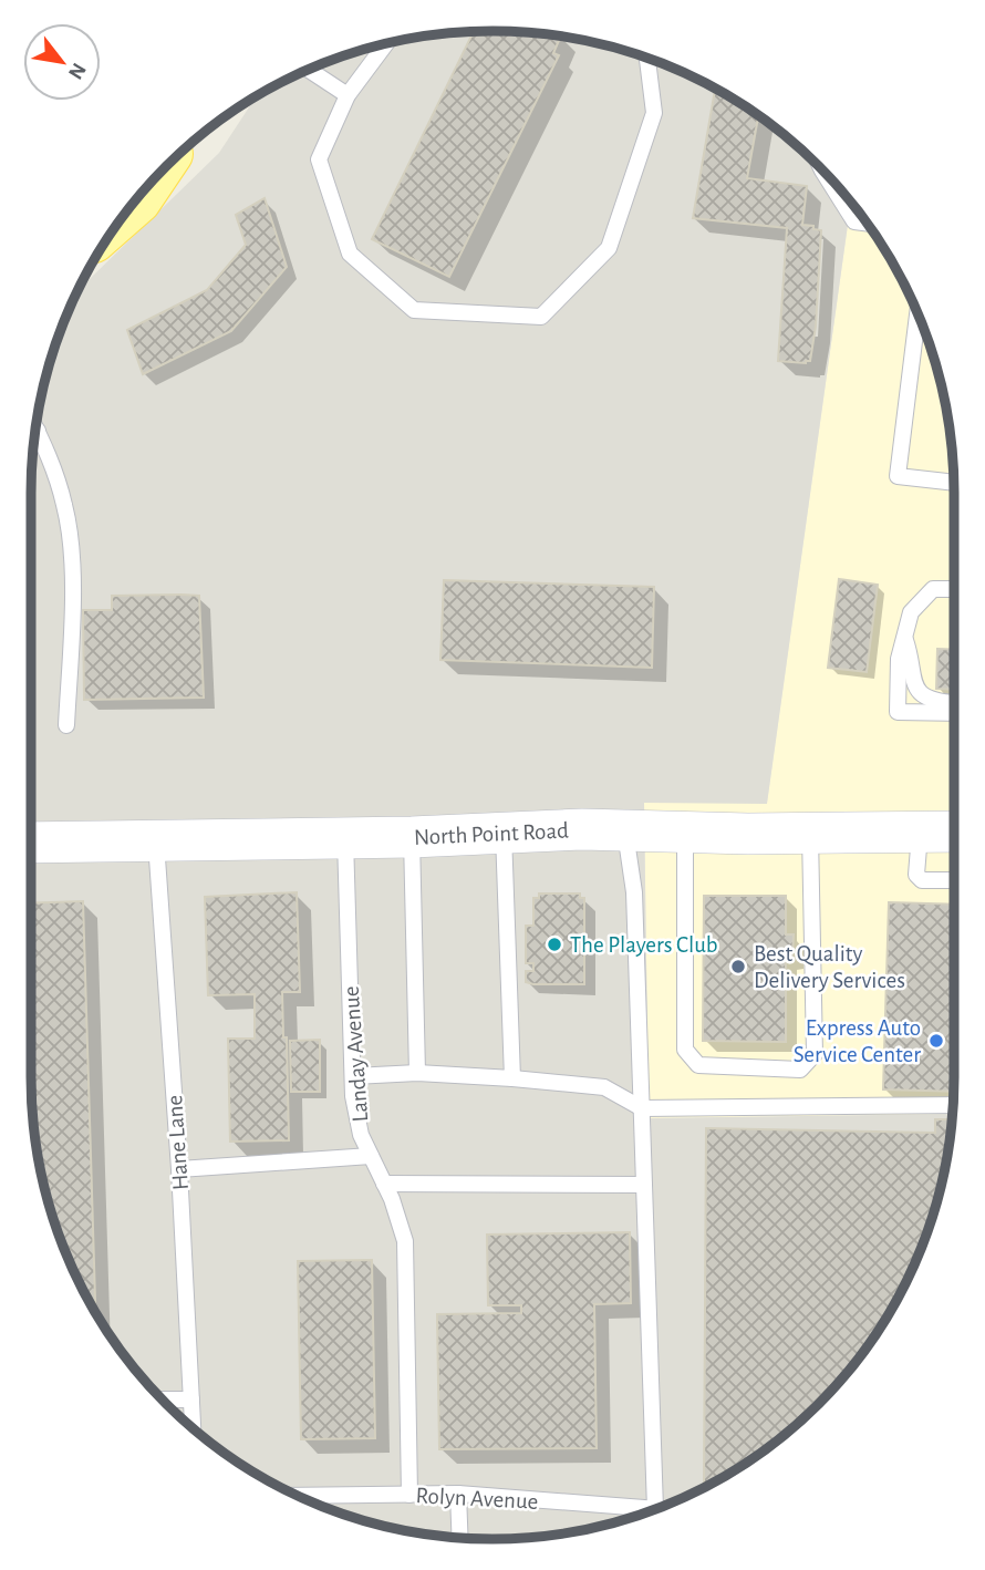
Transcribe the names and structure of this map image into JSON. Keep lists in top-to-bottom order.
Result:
{
  "streets": {
    "street": ["North Point Road"],
    "lane": ["Landay Avenue", "Hane Lane", "Rolyn Avenue"]
  },
  "crossings": [
    ["North Point Road", "Landay Avenue"],
    ["North Point Road", "Hane Lane"],
    ["Landay Avenue", "Rolyn Avenue"]
  ],
  "places": ["The Players Club", "Best Quality Delivery Services", "Express Auto Service Center"],
  "north": "bottom right"
}
